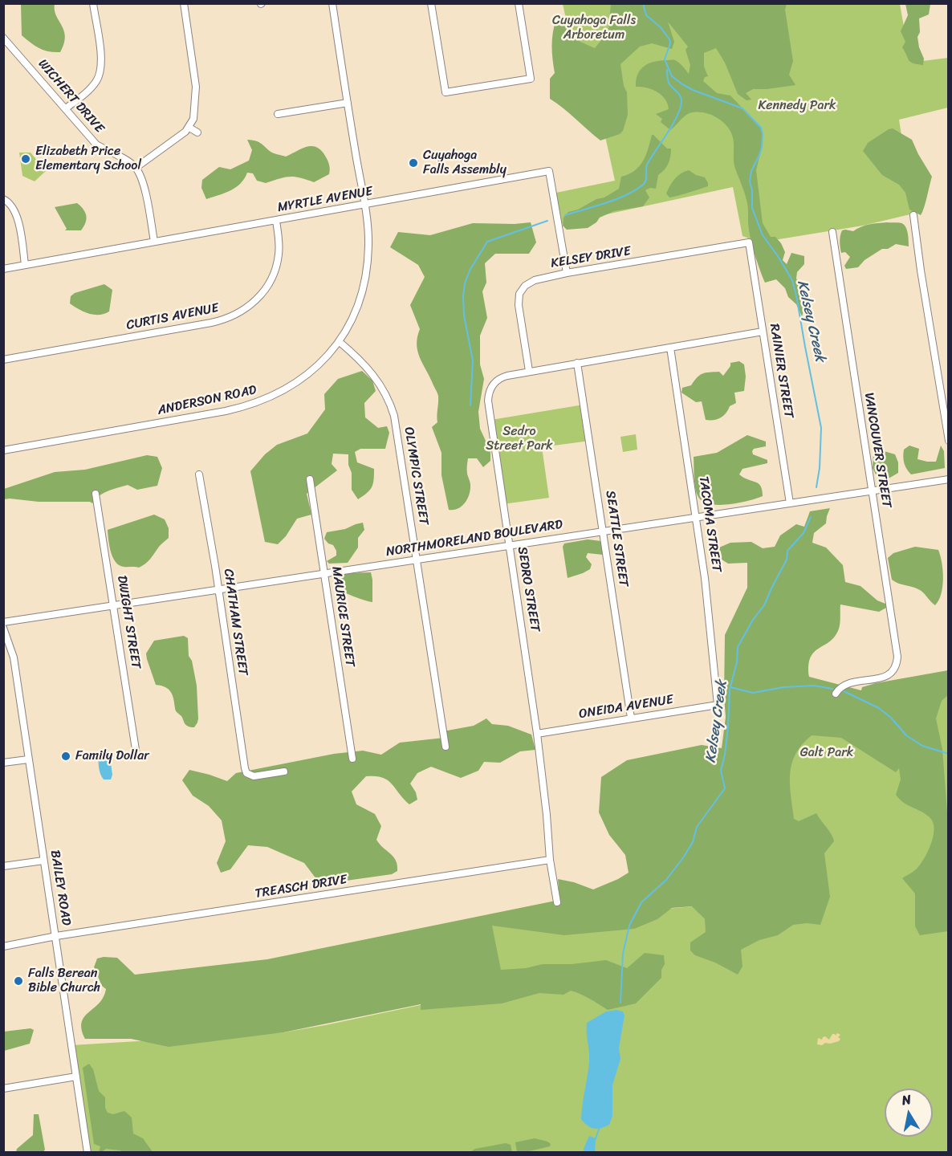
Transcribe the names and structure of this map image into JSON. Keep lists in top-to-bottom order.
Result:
{
  "streets": {
    "street": [
      "WICHERT DRIVE",
      "MYRTLE AVENUE",
      "KELSEY DRIVE",
      "CURTIS AVENUE",
      "RAINIER STREET",
      "ANDERSON ROAD",
      "VANCOUVER STREET",
      "OLYMPIC STREET",
      "TACOMA STREET",
      "NORTHMORELAND BOULEVARD",
      "SEATTLE STREET",
      "SEDRO STREET",
      "MAURICE STREET",
      "DWIGHT STREET",
      "CHATHAM STREET",
      "ONEIDA AVENUE",
      "TREASCH DRIVE",
      "BAILEY ROAD"
    ]
  },
  "crossings": [
    ["MYRTLE AVENUE", "KELSEY DRIVE"],
    ["MYRTLE AVENUE", "CURTIS AVENUE"],
    ["MYRTLE AVENUE", "ANDERSON ROAD"],
    ["KELSEY DRIVE", "RAINIER STREET"],
    ["KELSEY DRIVE", "SEDRO STREET"],
    ["RAINIER STREET", "NORTHMORELAND BOULEVARD"],
    ["RAINIER STREET", "SEDRO STREET"],
    ["ANDERSON ROAD", "OLYMPIC STREET"],
    ["VANCOUVER STREET", "NORTHMORELAND BOULEVARD"],
    ["OLYMPIC STREET", "NORTHMORELAND BOULEVARD"],
    ["TACOMA STREET", "NORTHMORELAND BOULEVARD"],
    ["TACOMA STREET", "SEDRO STREET"],
    ["TACOMA STREET", "ONEIDA AVENUE"],
    ["NORTHMORELAND BOULEVARD", "SEATTLE STREET"],
    ["NORTHMORELAND BOULEVARD", "SEDRO STREET"],
    ["NORTHMORELAND BOULEVARD", "MAURICE STREET"],
    ["NORTHMORELAND BOULEVARD", "DWIGHT STREET"],
    ["NORTHMORELAND BOULEVARD", "CHATHAM STREET"],
    ["SEATTLE STREET", "SEDRO STREET"],
    ["SEATTLE STREET", "ONEIDA AVENUE"],
    ["SEDRO STREET", "ONEIDA AVENUE"],
    ["SEDRO STREET", "TREASCH DRIVE"],
    ["TREASCH DRIVE", "BAILEY ROAD"]
  ],
  "water": ["Kelsey Creek"],
  "parks": [
    "Cuyahoga Falls Arboretum",
    "Kennedy Park",
    "Sedro Street Park",
    "Galt Park"
  ],
  "places": [
    "Elizabeth Price Elementary School",
    "Cuyahoga Falls Assembly",
    "Family Dollar",
    "Falls Berean Bible Church"
  ],
  "north": "top"
}
